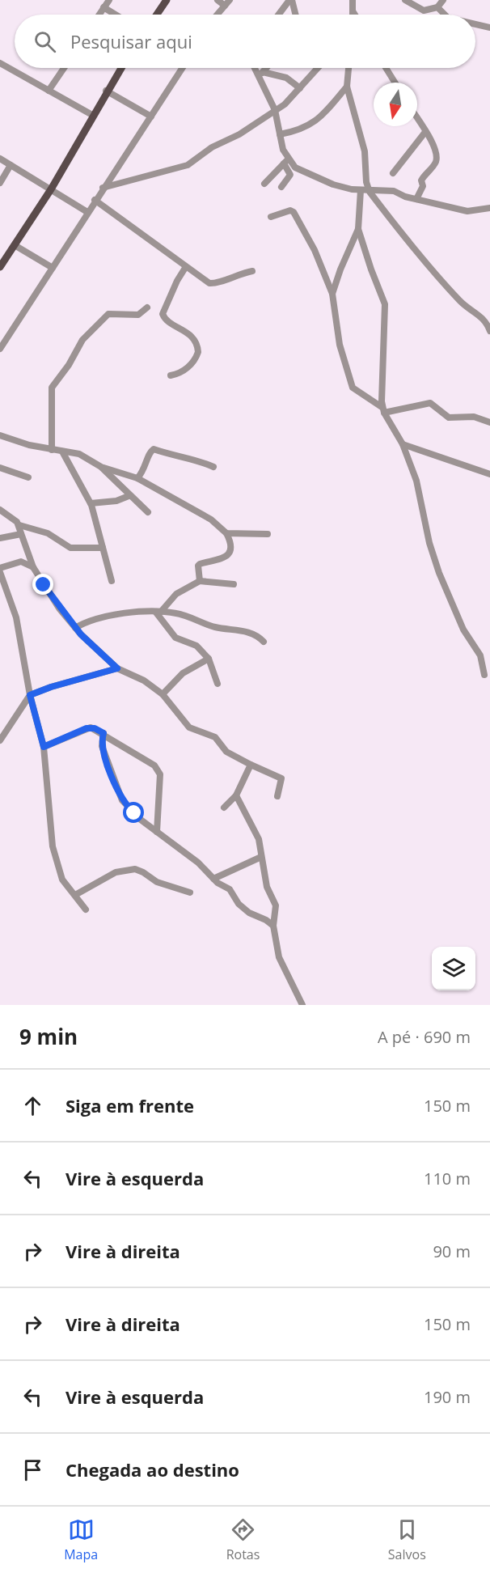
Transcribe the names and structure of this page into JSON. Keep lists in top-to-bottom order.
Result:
{
  "north": "bottom",
  "page": {
    "search": "Pesquisar aqui",
    "heading": ["9 min", "A pé · 690 m"],
    "list": [
      ["Siga em frente", "150 m"],
      ["Vire à esquerda", "110 m"],
      ["Vire à direita", "90 m"],
      ["Vire à direita", "150 m"],
      ["Vire à esquerda", "190 m"],
      "Chegada ao destino"
    ],
    "nav": ["Mapa", "Rotas", "Salvos"]
  }
}
